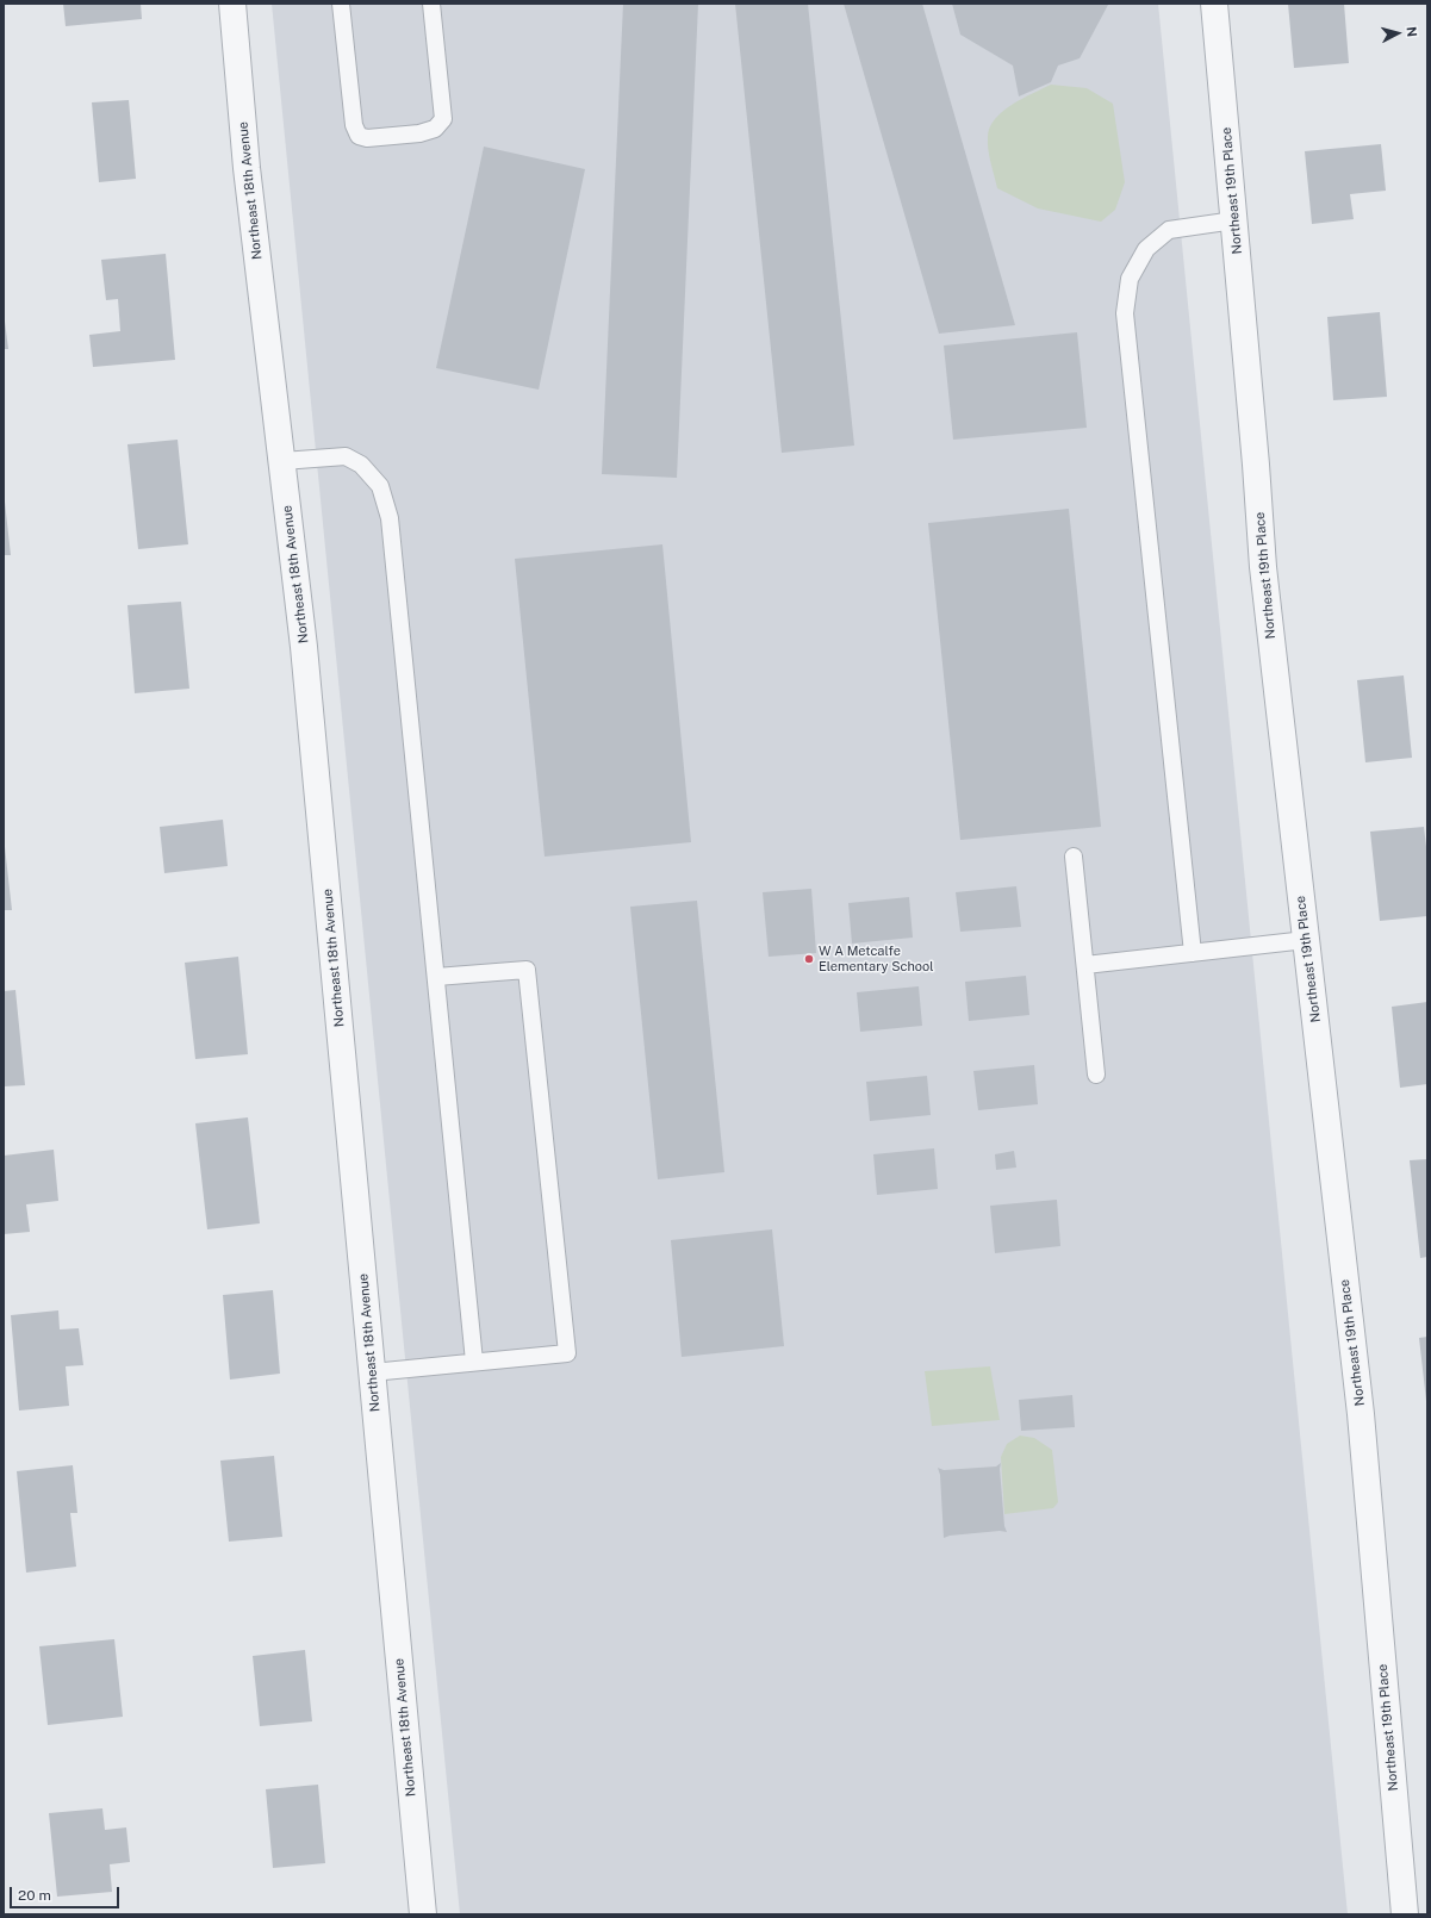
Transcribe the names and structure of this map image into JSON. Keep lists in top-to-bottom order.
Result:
{
  "streets": {
    "street": ["Northeast 18th Avenue", "Northeast 19th Place"]
  },
  "places": ["W A Metcalfe Elementary School"],
  "scale_bar": "20 m",
  "north": "right"
}
